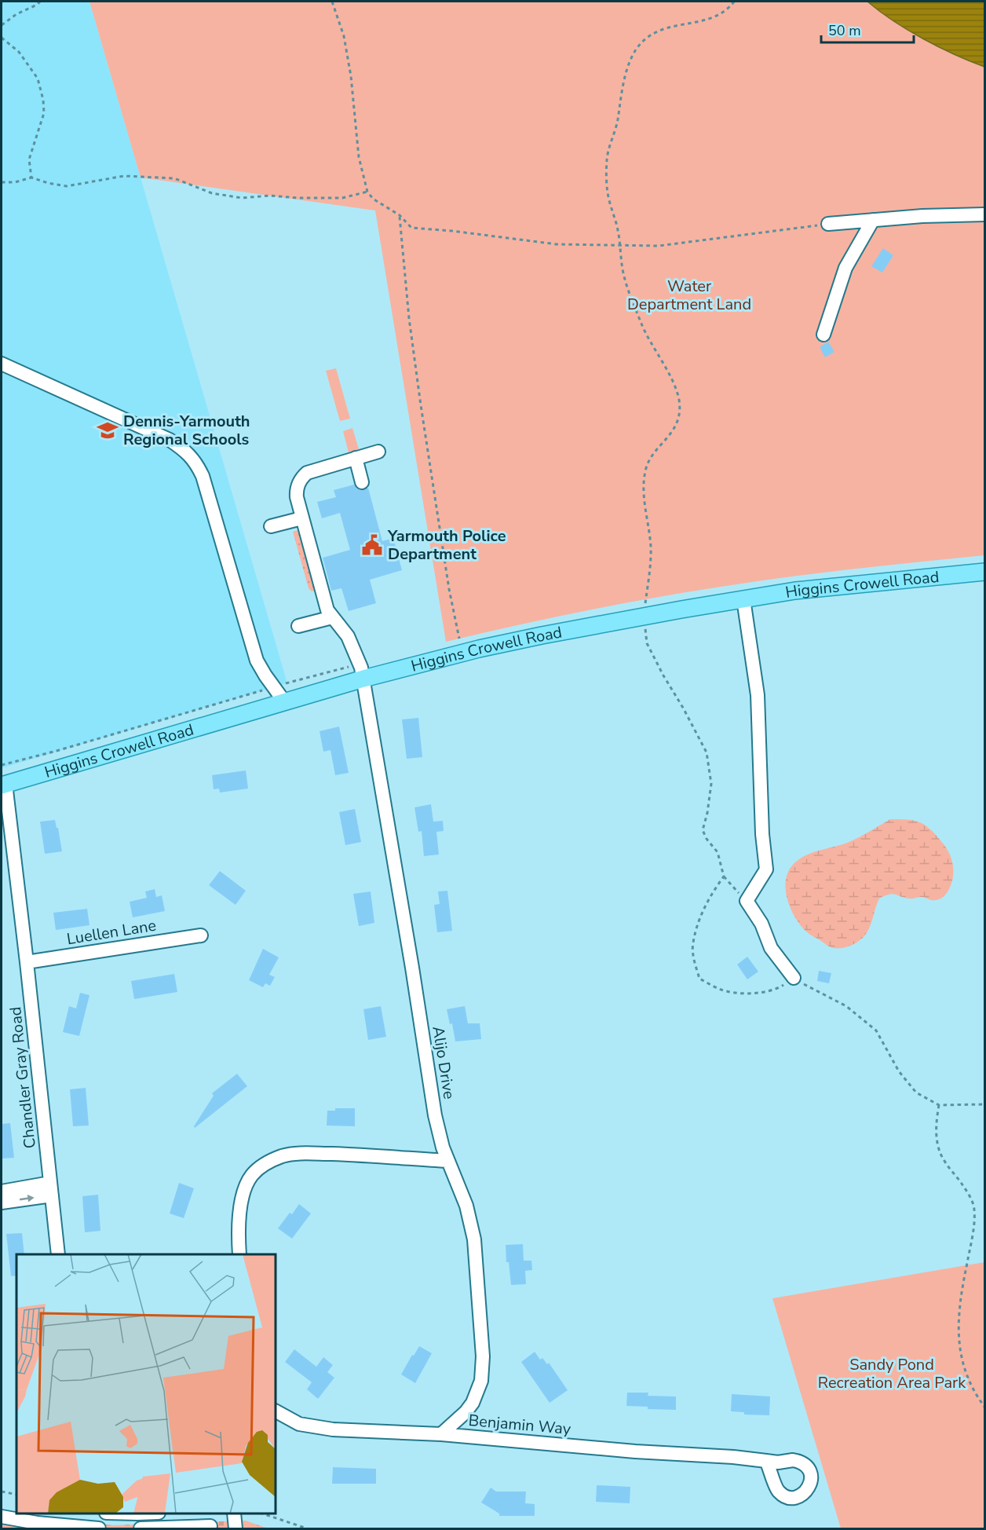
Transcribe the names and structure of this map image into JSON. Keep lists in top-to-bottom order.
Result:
{
  "streets": {
    "main road": ["Higgins Crowell Road"],
    "street": [
      "Luellen Lane",
      "Alijo Drive",
      "Chandler Gray Road",
      "Benjamin Way"
    ]
  },
  "crossings": [
    ["Higgins Crowell Road", "Alijo Drive"],
    ["Higgins Crowell Road", "Chandler Gray Road"],
    ["Luellen Lane", "Chandler Gray Road"],
    ["Alijo Drive", "Benjamin Way"]
  ],
  "parks": ["Water Department Land", "Sandy Pond Recreation Area Park"],
  "places": {
    "school or university": ["Dennis-Yarmouth Regional Schools"],
    "public building": ["Yarmouth Police Department"]
  },
  "scale_bar": "50 m"
}
